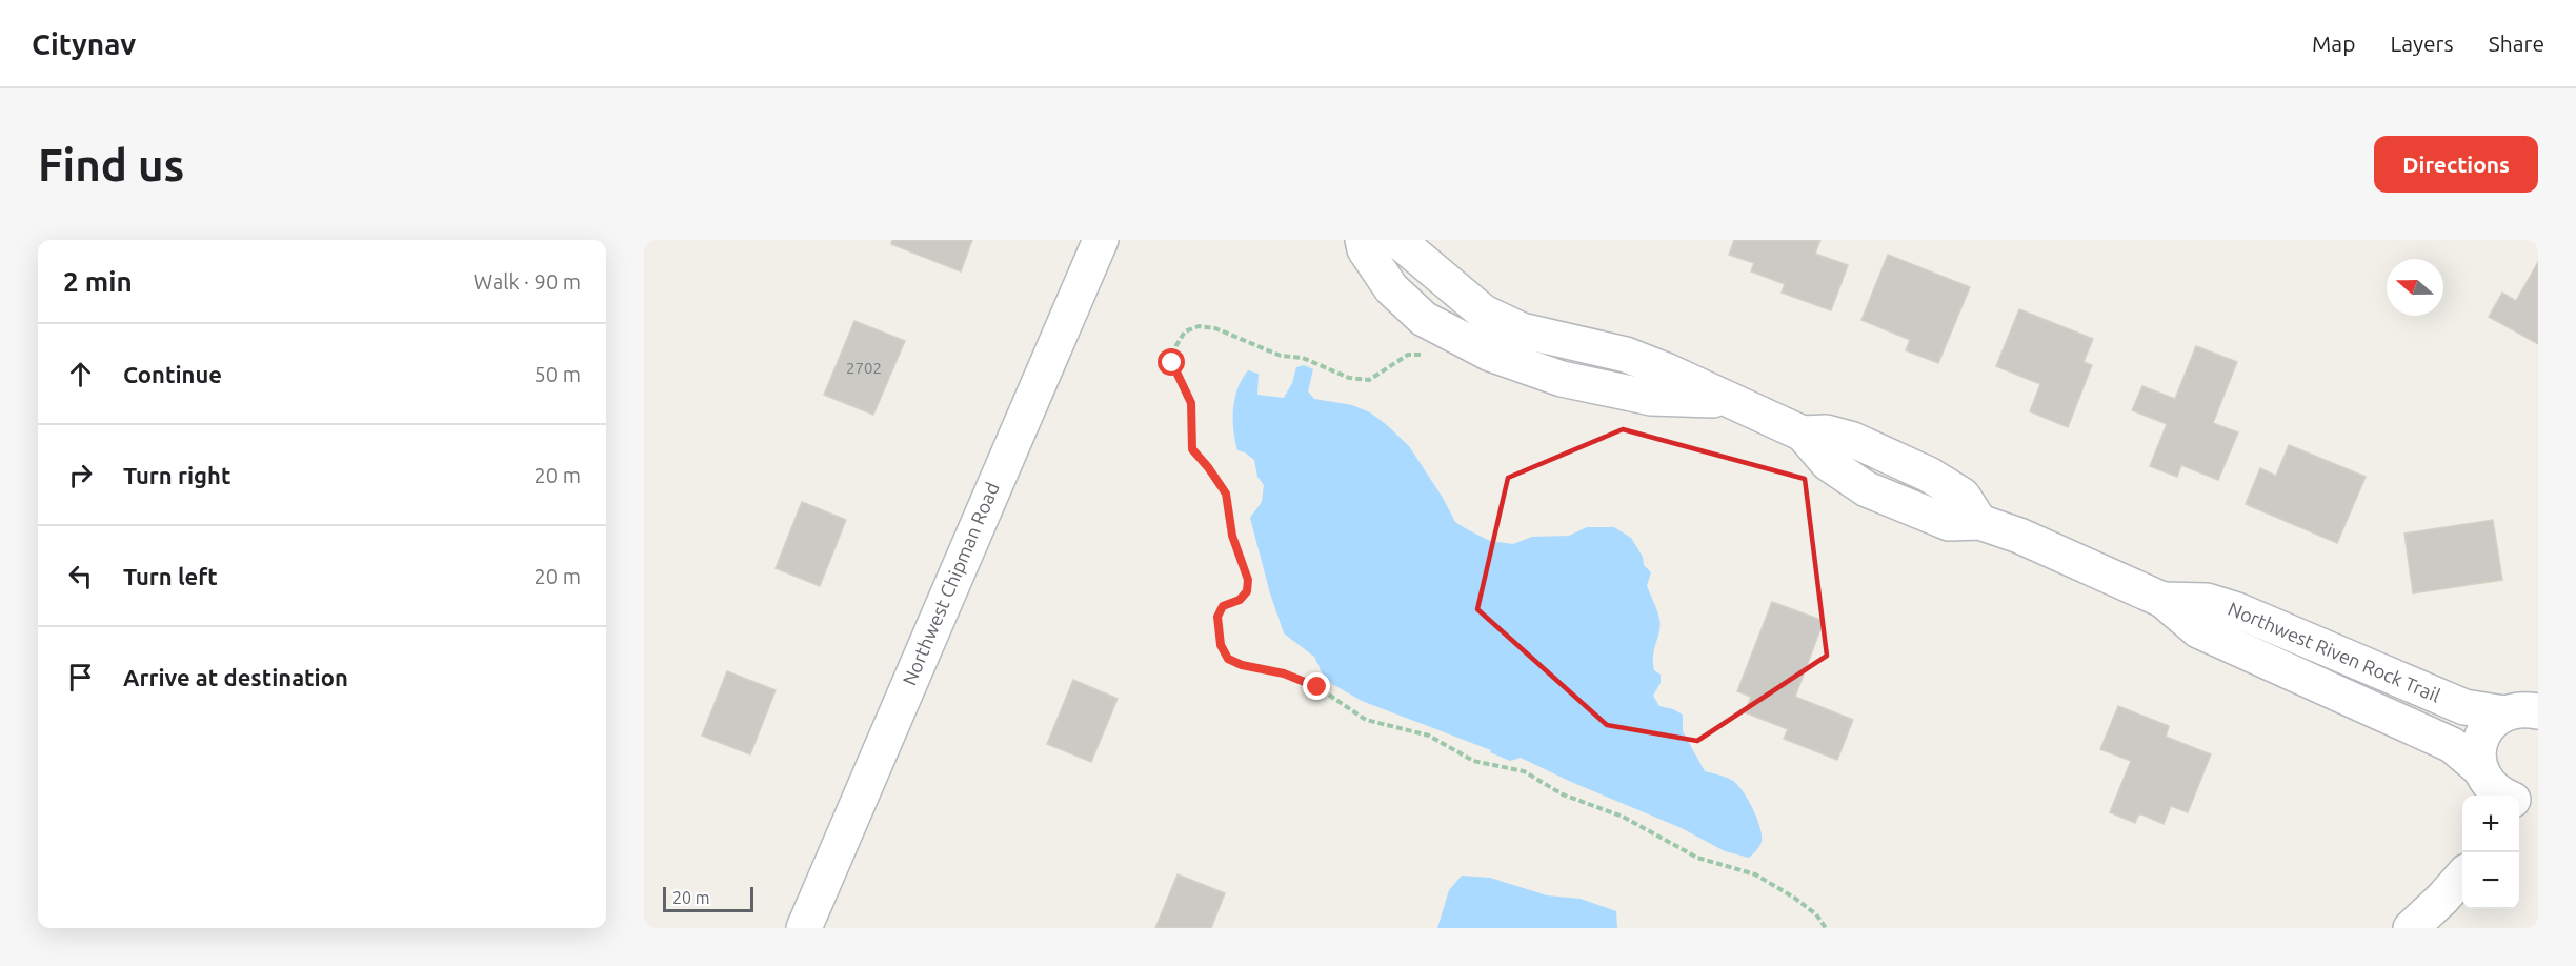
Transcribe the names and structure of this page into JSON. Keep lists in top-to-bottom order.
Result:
{
  "streets": {
    "street": ["Northwest Chipman Road", "Northwest Riven Rock Trail"]
  },
  "house_numbers": ["2702"],
  "scale_bar": "20 m",
  "north": "left",
  "page": {
    "header": "Citynav",
    "nav": ["Map", "Layers", "Share"],
    "buttons": "Directions",
    "title": "Find us",
    "heading": ["2 min", "Walk · 90 m"],
    "list": [
      ["Continue", "50 m"],
      ["Turn right", "20 m"],
      ["Turn left", "20 m"],
      "Arrive at destination"
    ],
    "map_buttons": ["+", "−"],
    "scale": "20 m"
  }
}
